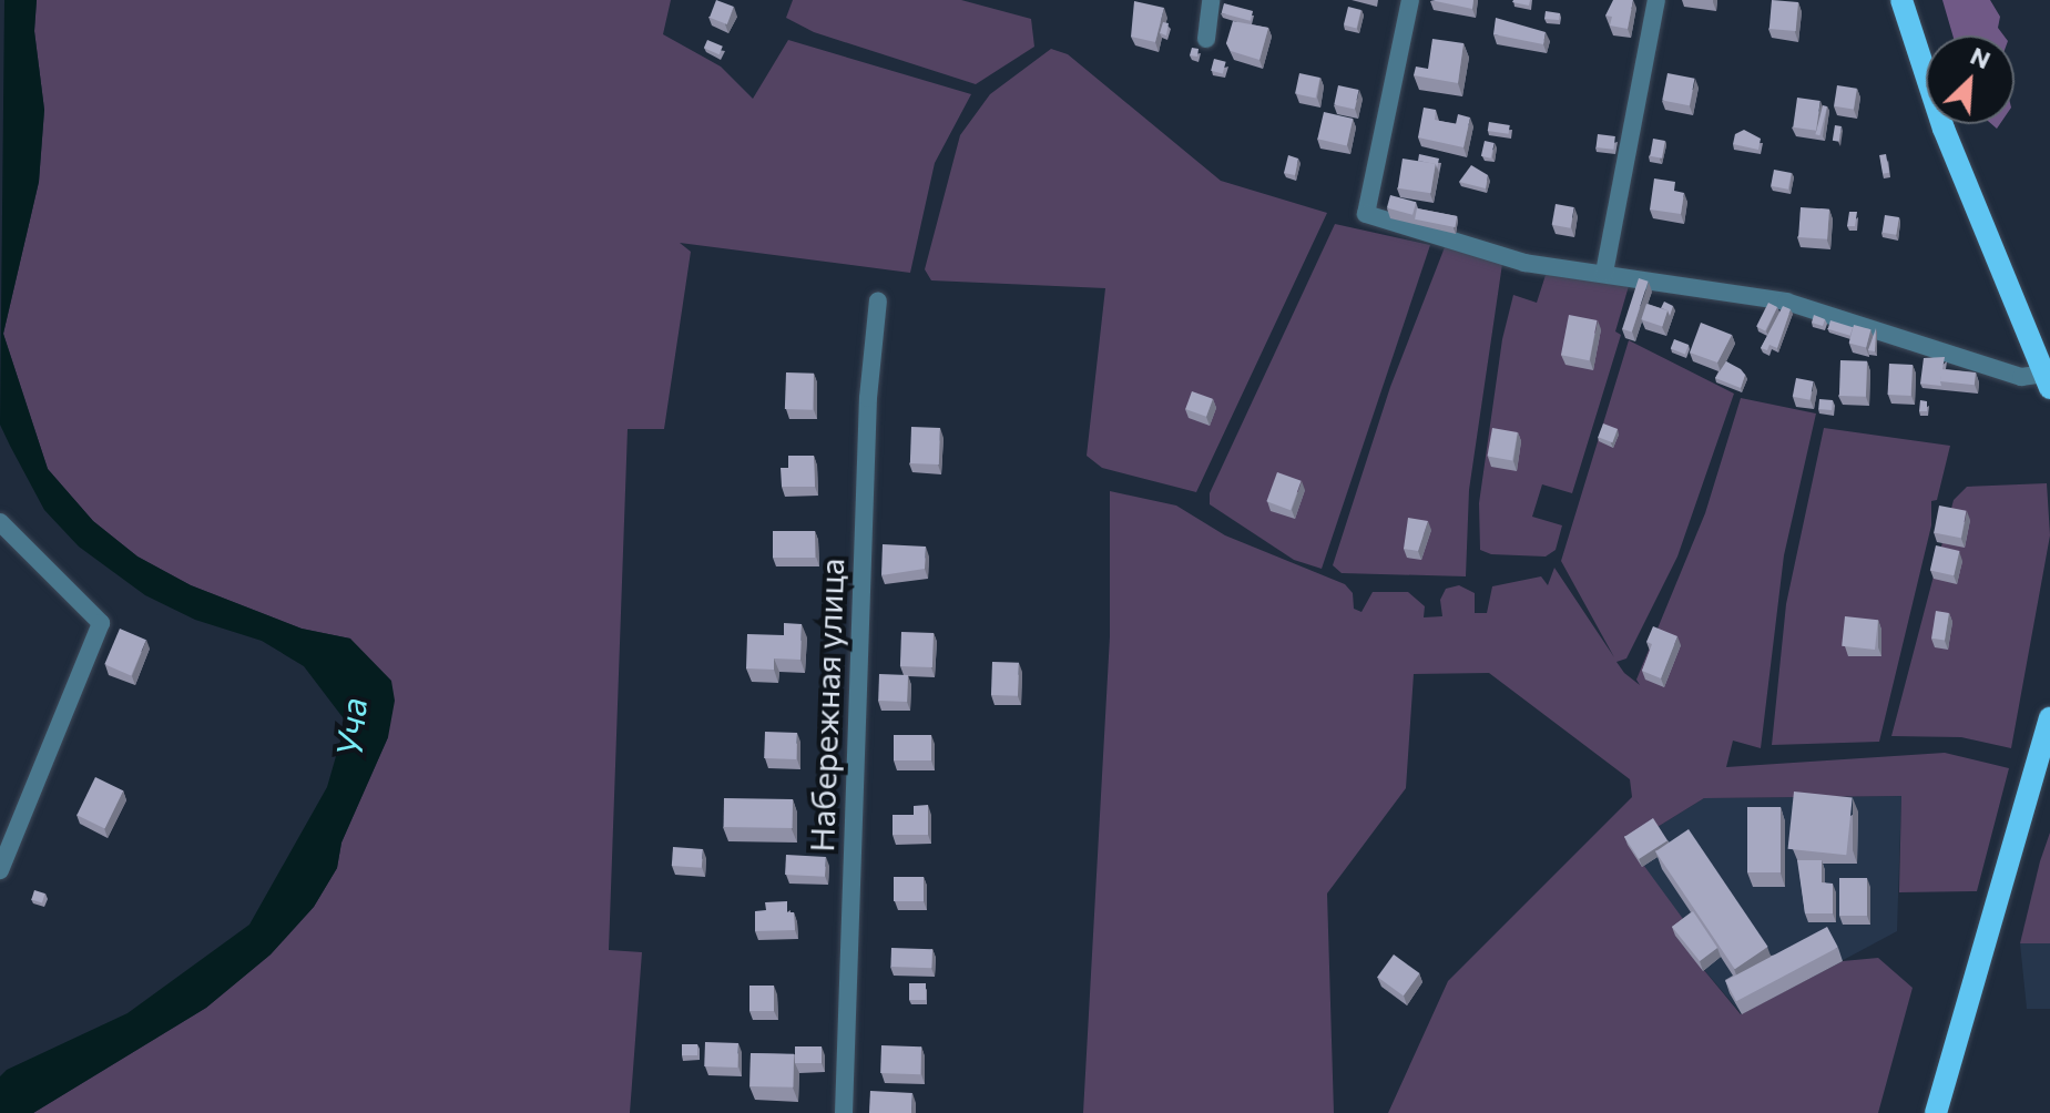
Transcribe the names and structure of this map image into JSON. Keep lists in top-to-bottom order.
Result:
{
  "streets": {
    "street": ["Набережная улица"]
  },
  "water": ["Уча"],
  "north": "top right"
}
